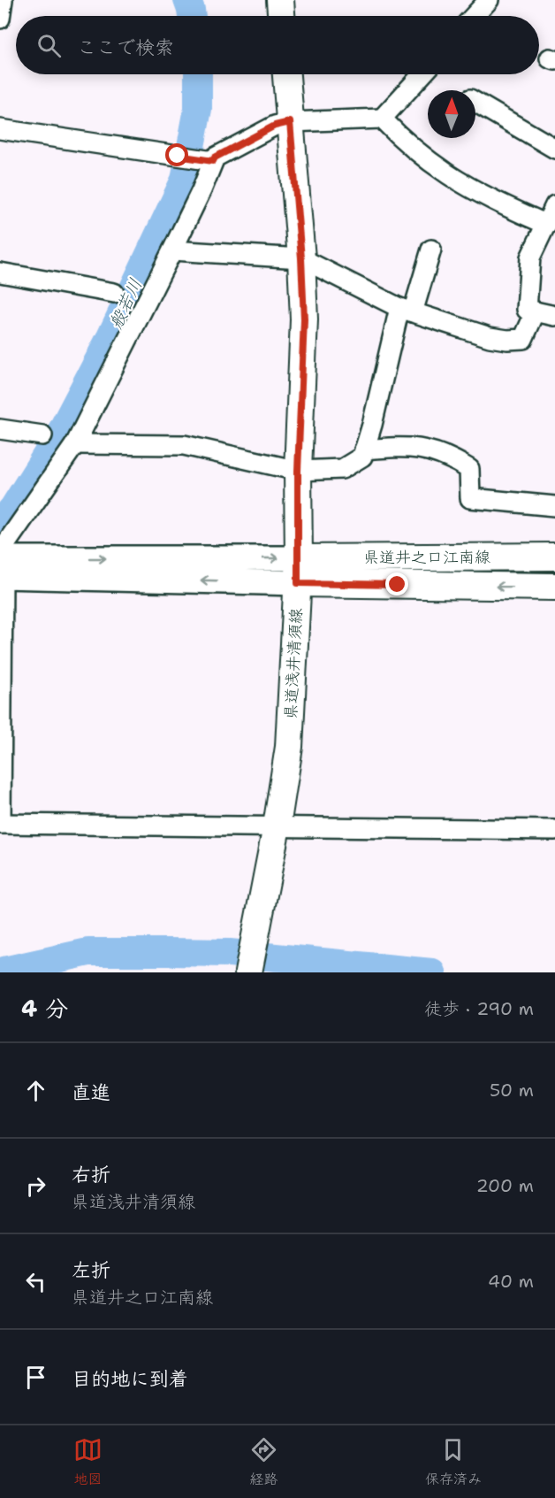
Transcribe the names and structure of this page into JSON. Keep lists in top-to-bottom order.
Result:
{
  "streets": {
    "main road": ["県道井之口江南線", "県道浅井清須線"]
  },
  "crossings": [
    ["県道井之口江南線", "県道浅井清須線"]
  ],
  "water": ["般若川"],
  "north": "top",
  "page": {
    "search": "ここで検索",
    "heading": ["4 分", "徒歩 · 290 m"],
    "list": [
      ["直進", "50 m"],
      ["右折", "県道浅井清須線", "200 m"],
      ["左折", "県道井之口江南線", "40 m"],
      "目的地に到着"
    ],
    "nav": ["地図", "経路", "保存済み"]
  }
}
